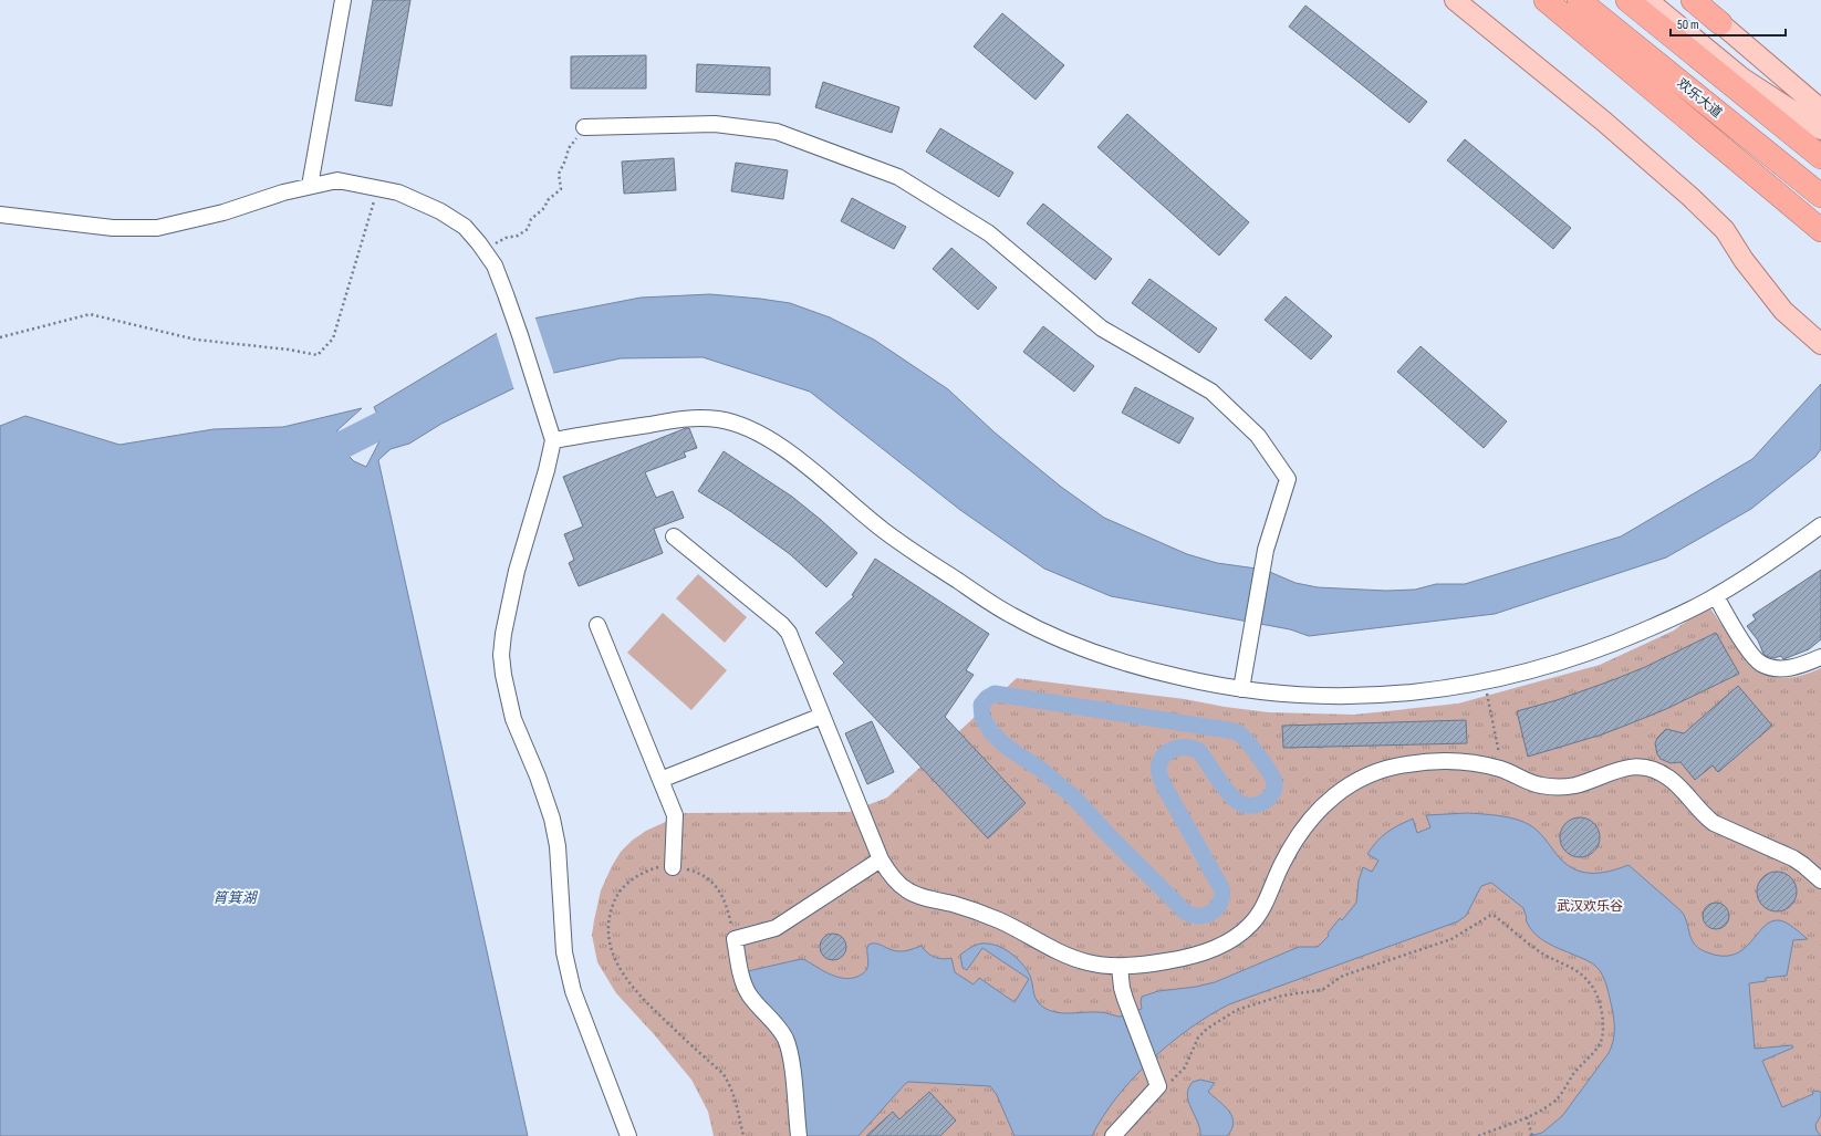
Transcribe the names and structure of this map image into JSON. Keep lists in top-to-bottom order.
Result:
{
  "streets": {
    "highway": ["欢乐大道"]
  },
  "water": ["筲箕湖"],
  "parks": ["武汉欢乐谷"],
  "scale_bar": "50 m"
}
